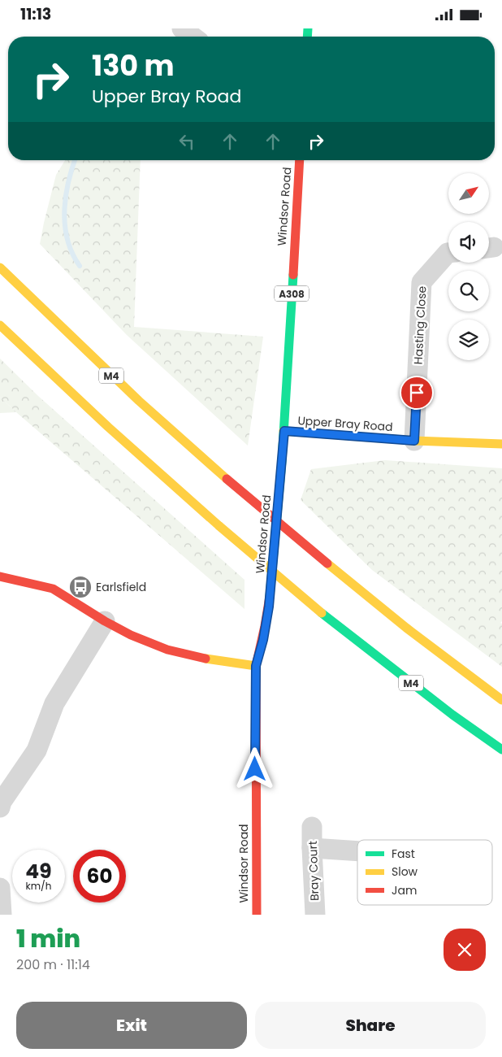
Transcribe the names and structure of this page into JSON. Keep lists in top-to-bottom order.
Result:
{
  "streets": {
    "main road": [
      "Windsor Road",
      "A308",
      "M4",
      "Upper Bray Road"
    ],
    "street": ["Hasting Close", "Bray Court"]
  },
  "crossings": [
    ["Windsor Road", "Upper Bray Road"],
    ["Hasting Close", "Upper Bray Road"]
  ],
  "places": {
    "bus stop": ["Earlsfield"]
  },
  "legend": ["Fast", "Slow", "Jam"],
  "north": "top right",
  "page": {
    "status": "11:13",
    "turn": ["130 m", "Upper Bray Road"],
    "speed": "49 km/h",
    "limit": "60",
    "heading": ["1 min", "200 m · 11:14"],
    "buttons": ["Exit", "Share"]
  }
}
